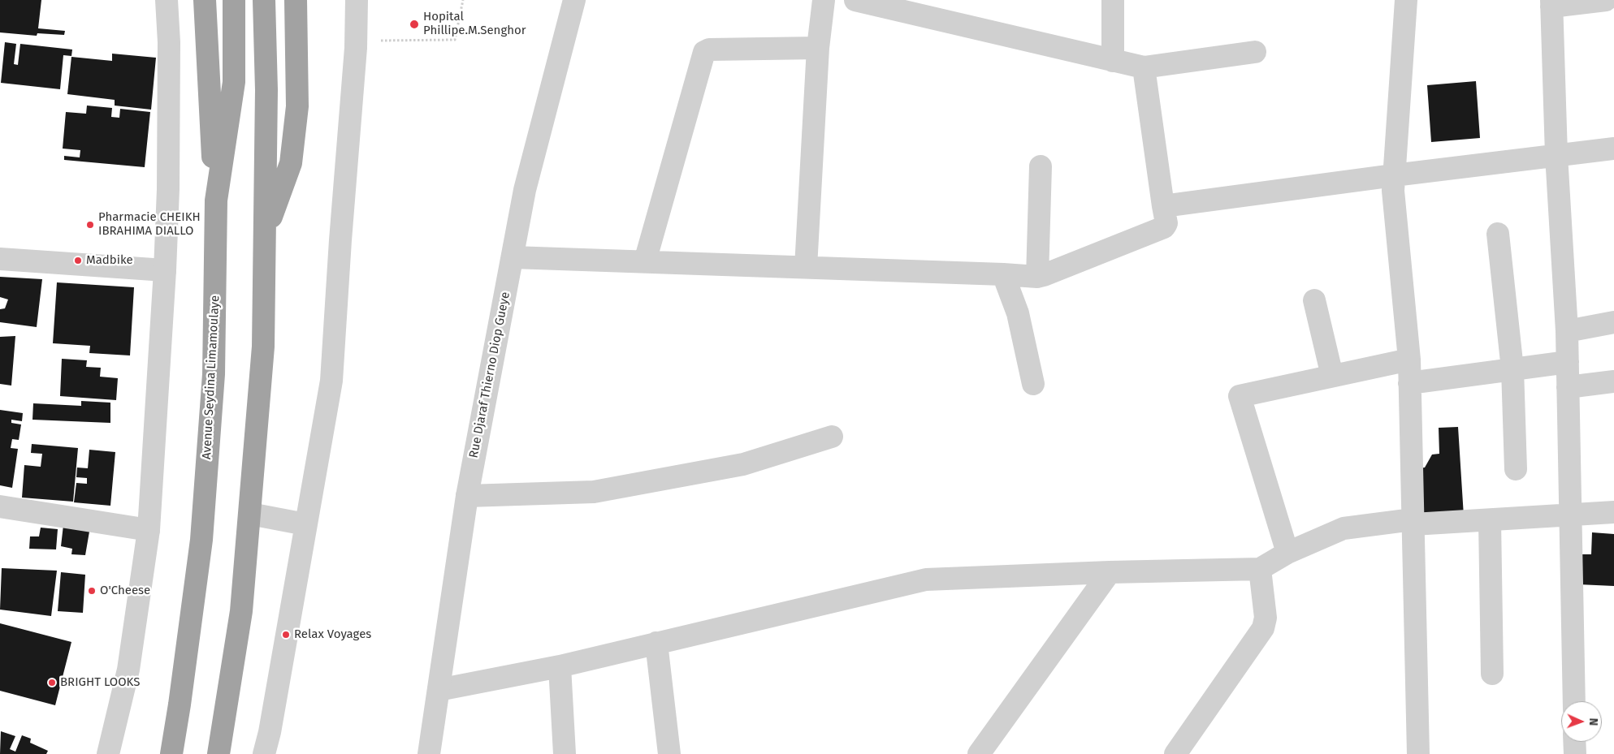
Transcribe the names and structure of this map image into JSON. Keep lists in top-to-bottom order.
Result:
{
  "streets": {
    "highway": ["Avenue Seydina Limamoulaye"],
    "street": ["Rue Djaraf Thierno Diop Gueye"]
  },
  "places": [
    "Hopital Phillipe.M.Senghor",
    "Pharmacie CHEIKH IBRAHIMA DIALLO",
    "Madbike",
    "O'Cheese",
    "Relax Voyages",
    "BRIGHT LOOKS"
  ],
  "north": "right"
}
